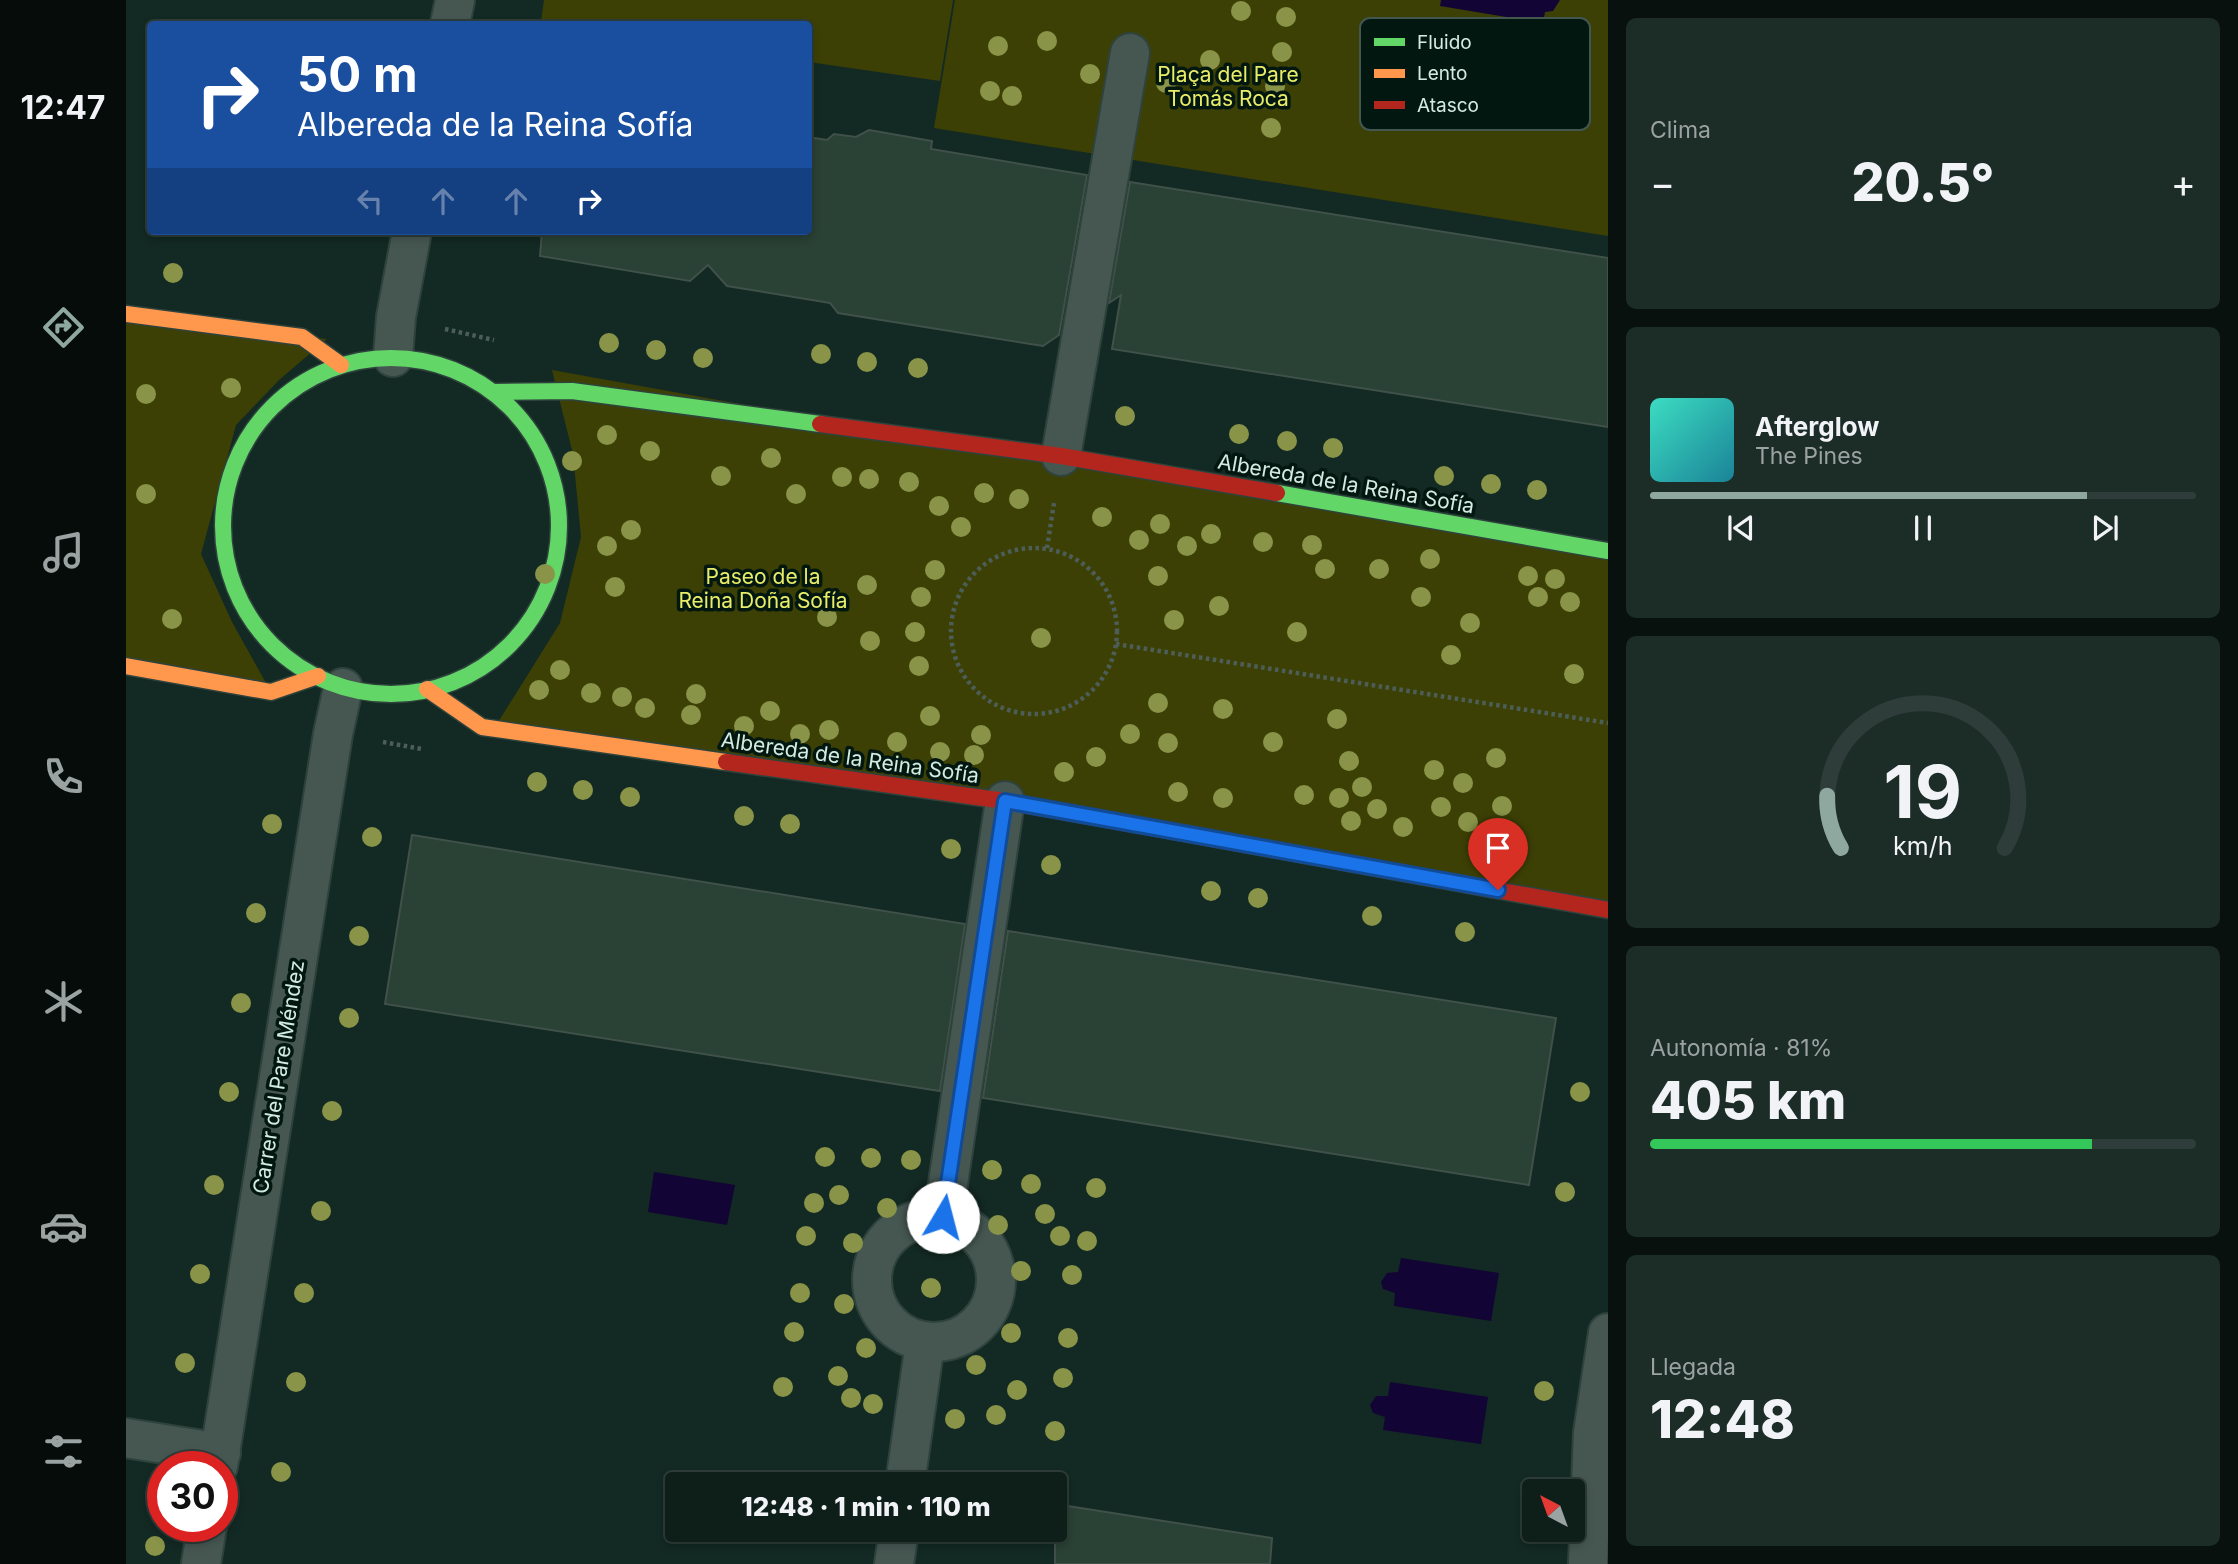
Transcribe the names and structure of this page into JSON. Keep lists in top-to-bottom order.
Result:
{
  "streets": {
    "street": ["Albereda de la Reina Sofía", "Carrer del Pare Méndez"]
  },
  "parks": ["Plaça del Pare Tomás Roca", "Paseo de la Reina Doña Sofía"],
  "legend": ["Fluido", "Lento", "Atasco"],
  "north": "top left",
  "page": {
    "tabs": "12:47",
    "tile": [
      "Clima",
      ["Autonomía · 81%", "405 km"],
      ["Llegada", "12:48"]
    ],
    "turn": ["50 m", "Albereda de la Reina Sofía"],
    "heat": ["−", "20.5°", "+"],
    "song": ["Afterglow", "The Pines"],
    "limit": "30",
    "trip": "12:48 · 1 min · 110 m",
    "gauge": ["19", "km/h"]
  }
}
